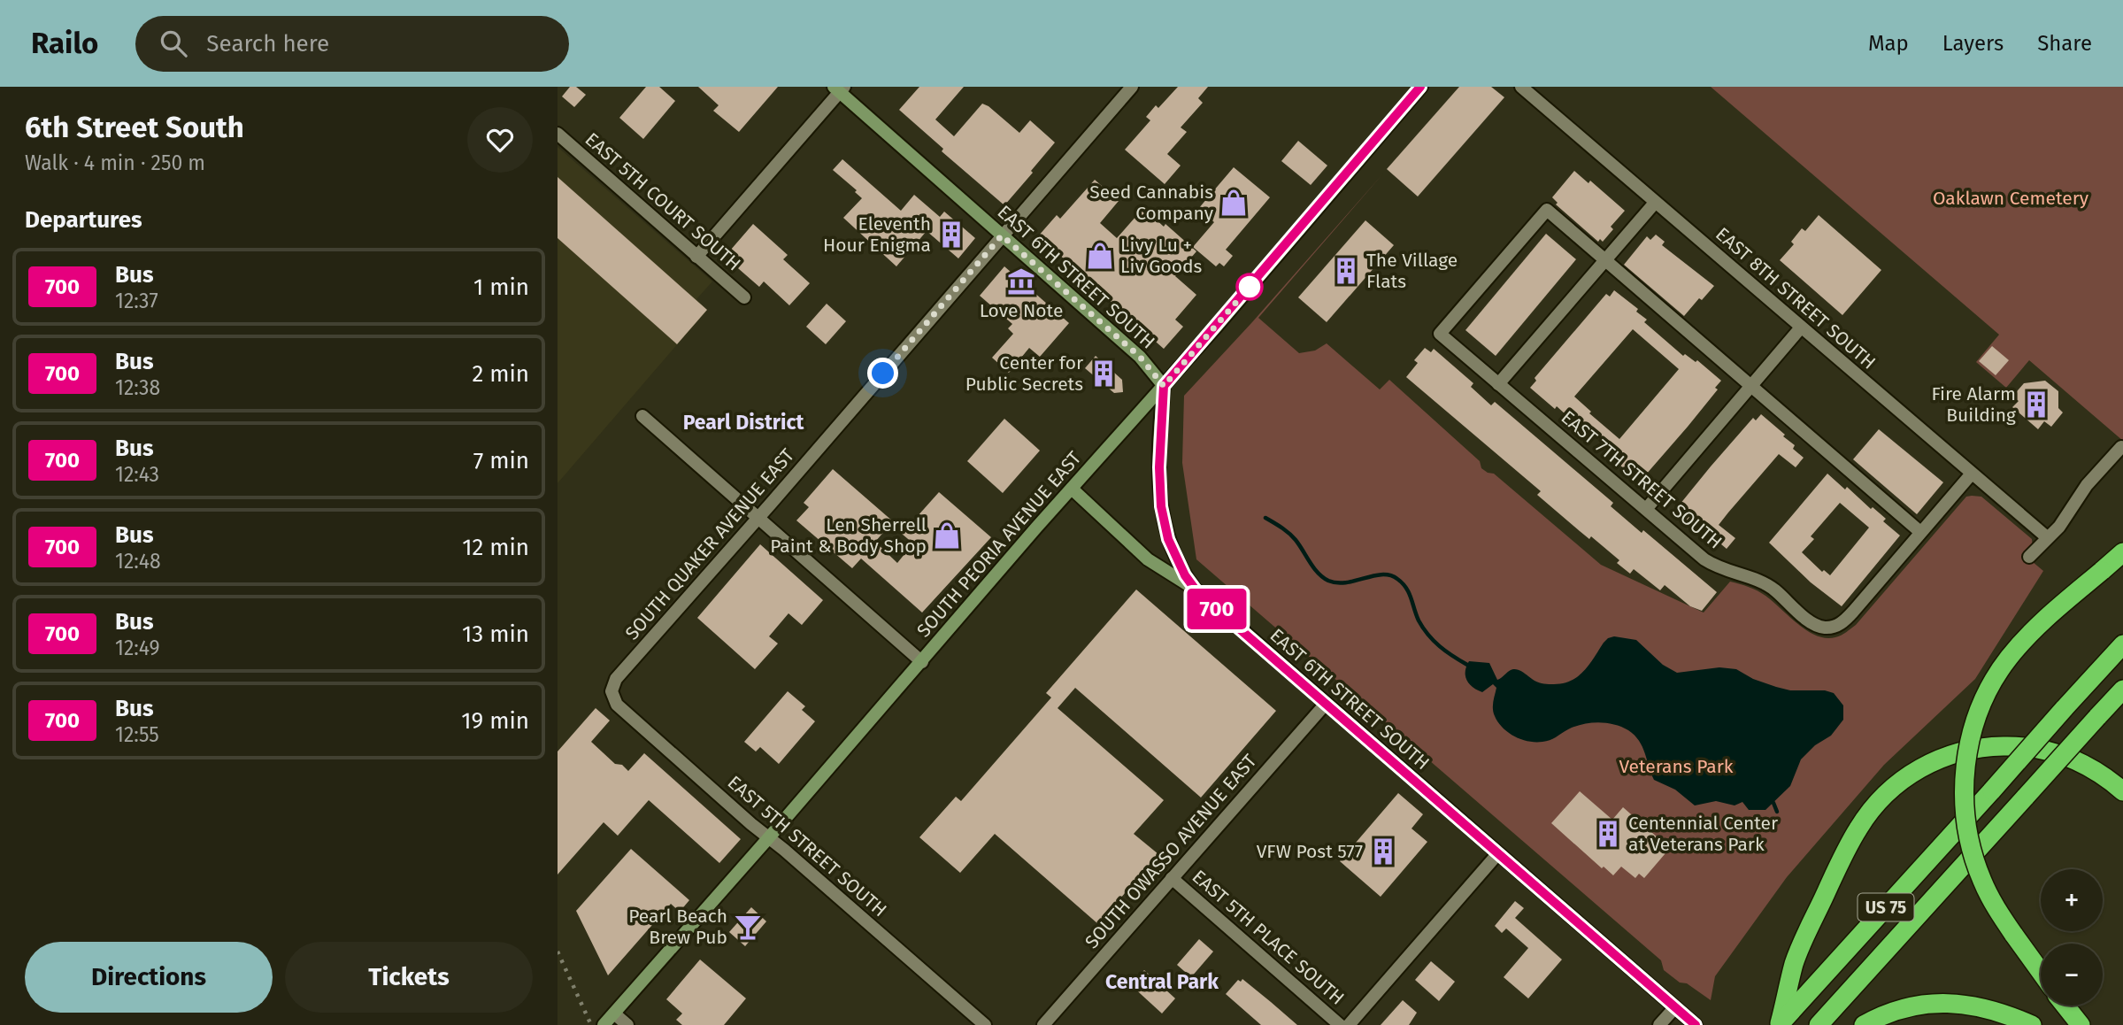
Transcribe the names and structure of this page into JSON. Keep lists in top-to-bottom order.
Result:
{
  "streets": {
    "highway": ["US 75"],
    "street": [
      "EAST 5TH COURT SOUTH",
      "EAST 6TH STREET SOUTH",
      "EAST 8TH STREET SOUTH",
      "EAST 7TH STREET SOUTH",
      "SOUTH QUAKER AVENUE EAST",
      "SOUTH PEORIA AVENUE EAST",
      "EAST 5TH STREET SOUTH",
      "SOUTH OWASSO AVENUE EAST",
      "EAST 5TH PLACE SOUTH"
    ]
  },
  "crossings": [
    ["EAST 6TH STREET SOUTH", "SOUTH QUAKER AVENUE EAST"],
    ["EAST 6TH STREET SOUTH", "SOUTH PEORIA AVENUE EAST"],
    ["EAST 6TH STREET SOUTH", "SOUTH OWASSO AVENUE EAST"],
    ["SOUTH QUAKER AVENUE EAST", "EAST 5TH STREET SOUTH"],
    ["SOUTH PEORIA AVENUE EAST", "EAST 5TH STREET SOUTH"],
    ["SOUTH OWASSO AVENUE EAST", "EAST 5TH PLACE SOUTH"]
  ],
  "districts": ["Pearl District", "Central Park"],
  "parks": ["Oaklawn Cemetery", "Veterans Park"],
  "places": {
    "shop": ["Seed Cannabis Company", "Livy Lu + Liv Goods", "Len Sherrell Paint & Body Shop"],
    "building": [
      "Eleventh Hour Enigma",
      "The Village Flats",
      "Center for Public Secrets",
      "Fire Alarm Building",
      "Centennial Center at Veterans Park",
      "VFW Post 577"
    ],
    "museum": ["Love Note"],
    "bar": ["Pearl Beach Brew Pub"]
  },
  "lines": ["bus line 700"],
  "page": {
    "header": "Railo",
    "search": "Search here",
    "nav": ["Map", "Layers", "Share"],
    "heading": [
      ["6th Street South", "Walk · 4 min · 250 m"],
      "Departures"
    ],
    "on_map": "700",
    "list": [
      {
        "mark": "700",
        "name": "Bus",
        "note": "12:37",
        "value": "1 min"
      },
      {
        "mark": "700",
        "name": "Bus",
        "note": "12:38",
        "value": "2 min"
      },
      {
        "mark": "700",
        "name": "Bus",
        "note": "12:43",
        "value": "7 min"
      },
      {
        "mark": "700",
        "name": "Bus",
        "note": "12:48",
        "value": "12 min"
      },
      {
        "mark": "700",
        "name": "Bus",
        "note": "12:49",
        "value": "13 min"
      },
      {
        "mark": "700",
        "name": "Bus",
        "note": "12:55",
        "value": "19 min"
      }
    ],
    "map_buttons": ["+", "−"],
    "buttons": ["Directions", "Tickets"]
  }
}
